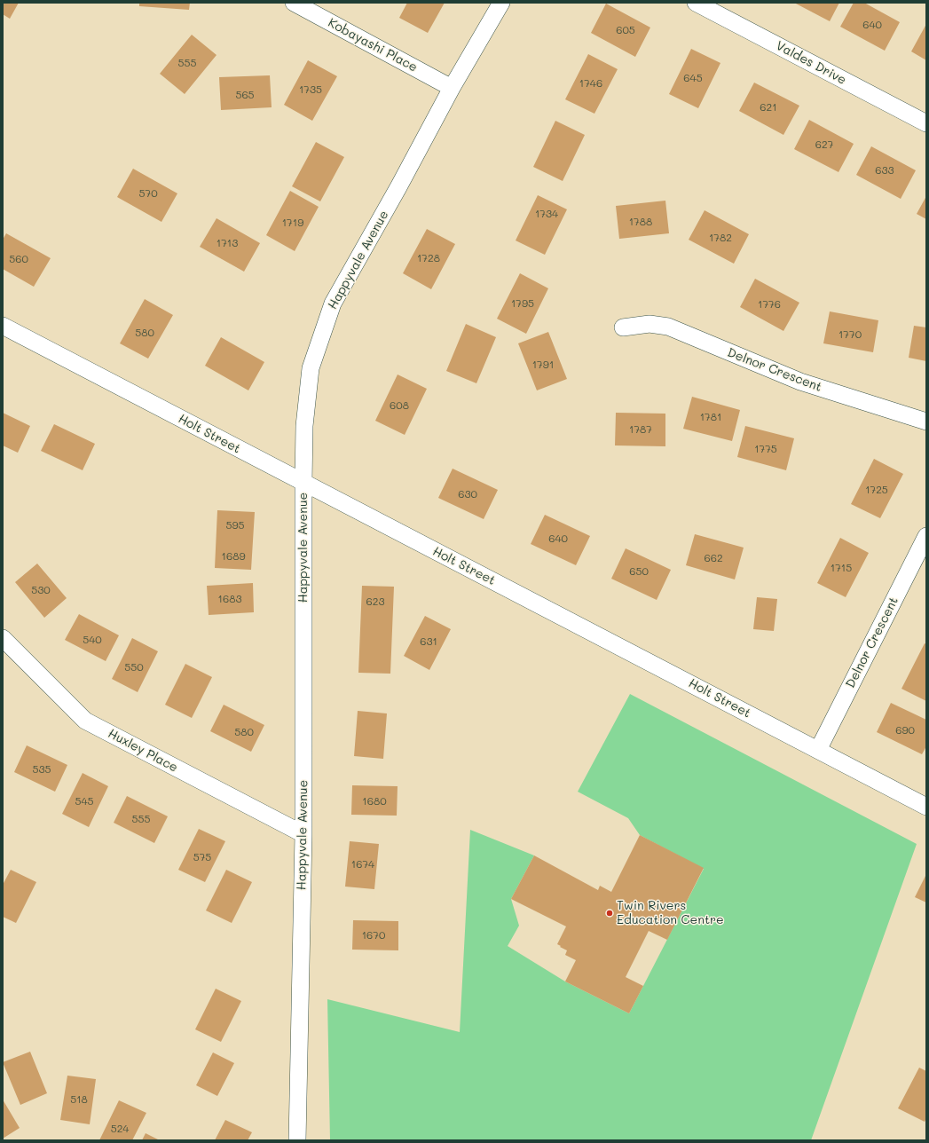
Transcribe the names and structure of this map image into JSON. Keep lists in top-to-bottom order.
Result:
{
  "streets": {
    "street": [
      "Kobayashi Place",
      "Valdes Drive",
      "Happyvale Avenue",
      "Delnor Crescent",
      "Holt Street",
      "Huxley Place"
    ]
  },
  "crossings": [
    ["Kobayashi Place", "Happyvale Avenue"],
    ["Happyvale Avenue", "Holt Street"],
    ["Happyvale Avenue", "Huxley Place"],
    ["Delnor Crescent", "Holt Street"]
  ],
  "places": ["Twin Rivers Education Centre"],
  "house_numbers": [
    "640",
    "605",
    "555",
    "645",
    "1746",
    "1735",
    "565",
    "621",
    "627",
    "633",
    "570",
    "1734",
    "1788",
    "1719",
    "1782",
    "1713",
    "1728",
    "560",
    "1795",
    "1776",
    "580",
    "1770",
    "1791",
    "608",
    "1781",
    "1787",
    "1775",
    "1725",
    "630",
    "595",
    "640",
    "1689",
    "662",
    "1715",
    "650",
    "530",
    "1683",
    "623",
    "540",
    "631",
    "550",
    "690",
    "580",
    "535",
    "545",
    "1680",
    "555",
    "575",
    "1674",
    "1670",
    "518",
    "524"
  ]
}
